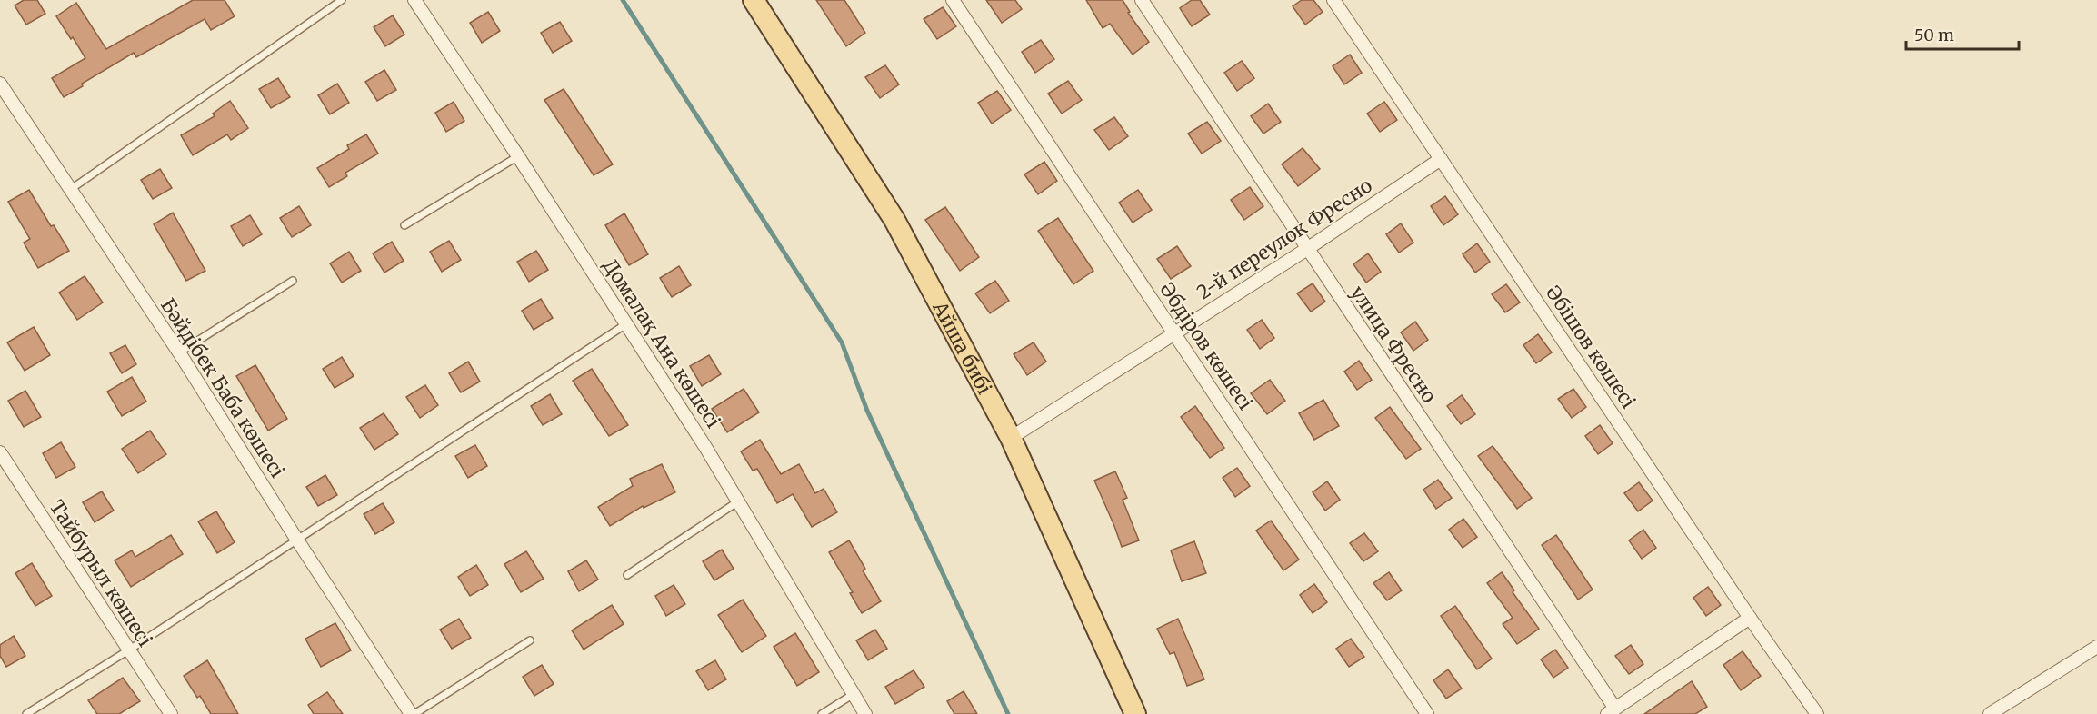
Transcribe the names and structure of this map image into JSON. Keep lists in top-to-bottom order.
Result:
{
  "streets": {
    "main road": ["Айша бибі"],
    "street": [
      "2-й переулок Фресно",
      "Домалақ Ана көшесі",
      "улица Фресно",
      "Әбдіров көшесі",
      "Әбішов көшесі",
      "Бәйдібек Баба көшесі",
      "Тайбурыл көшесі"
    ]
  },
  "crossings": [
    ["2-й переулок Фресно", "улица Фресно"],
    ["2-й переулок Фресно", "Әбдіров көшесі"],
    ["2-й переулок Фресно", "Айша бибі"],
    ["2-й переулок Фресно", "Әбішов көшесі"]
  ],
  "scale_bar": "50 m"
}
